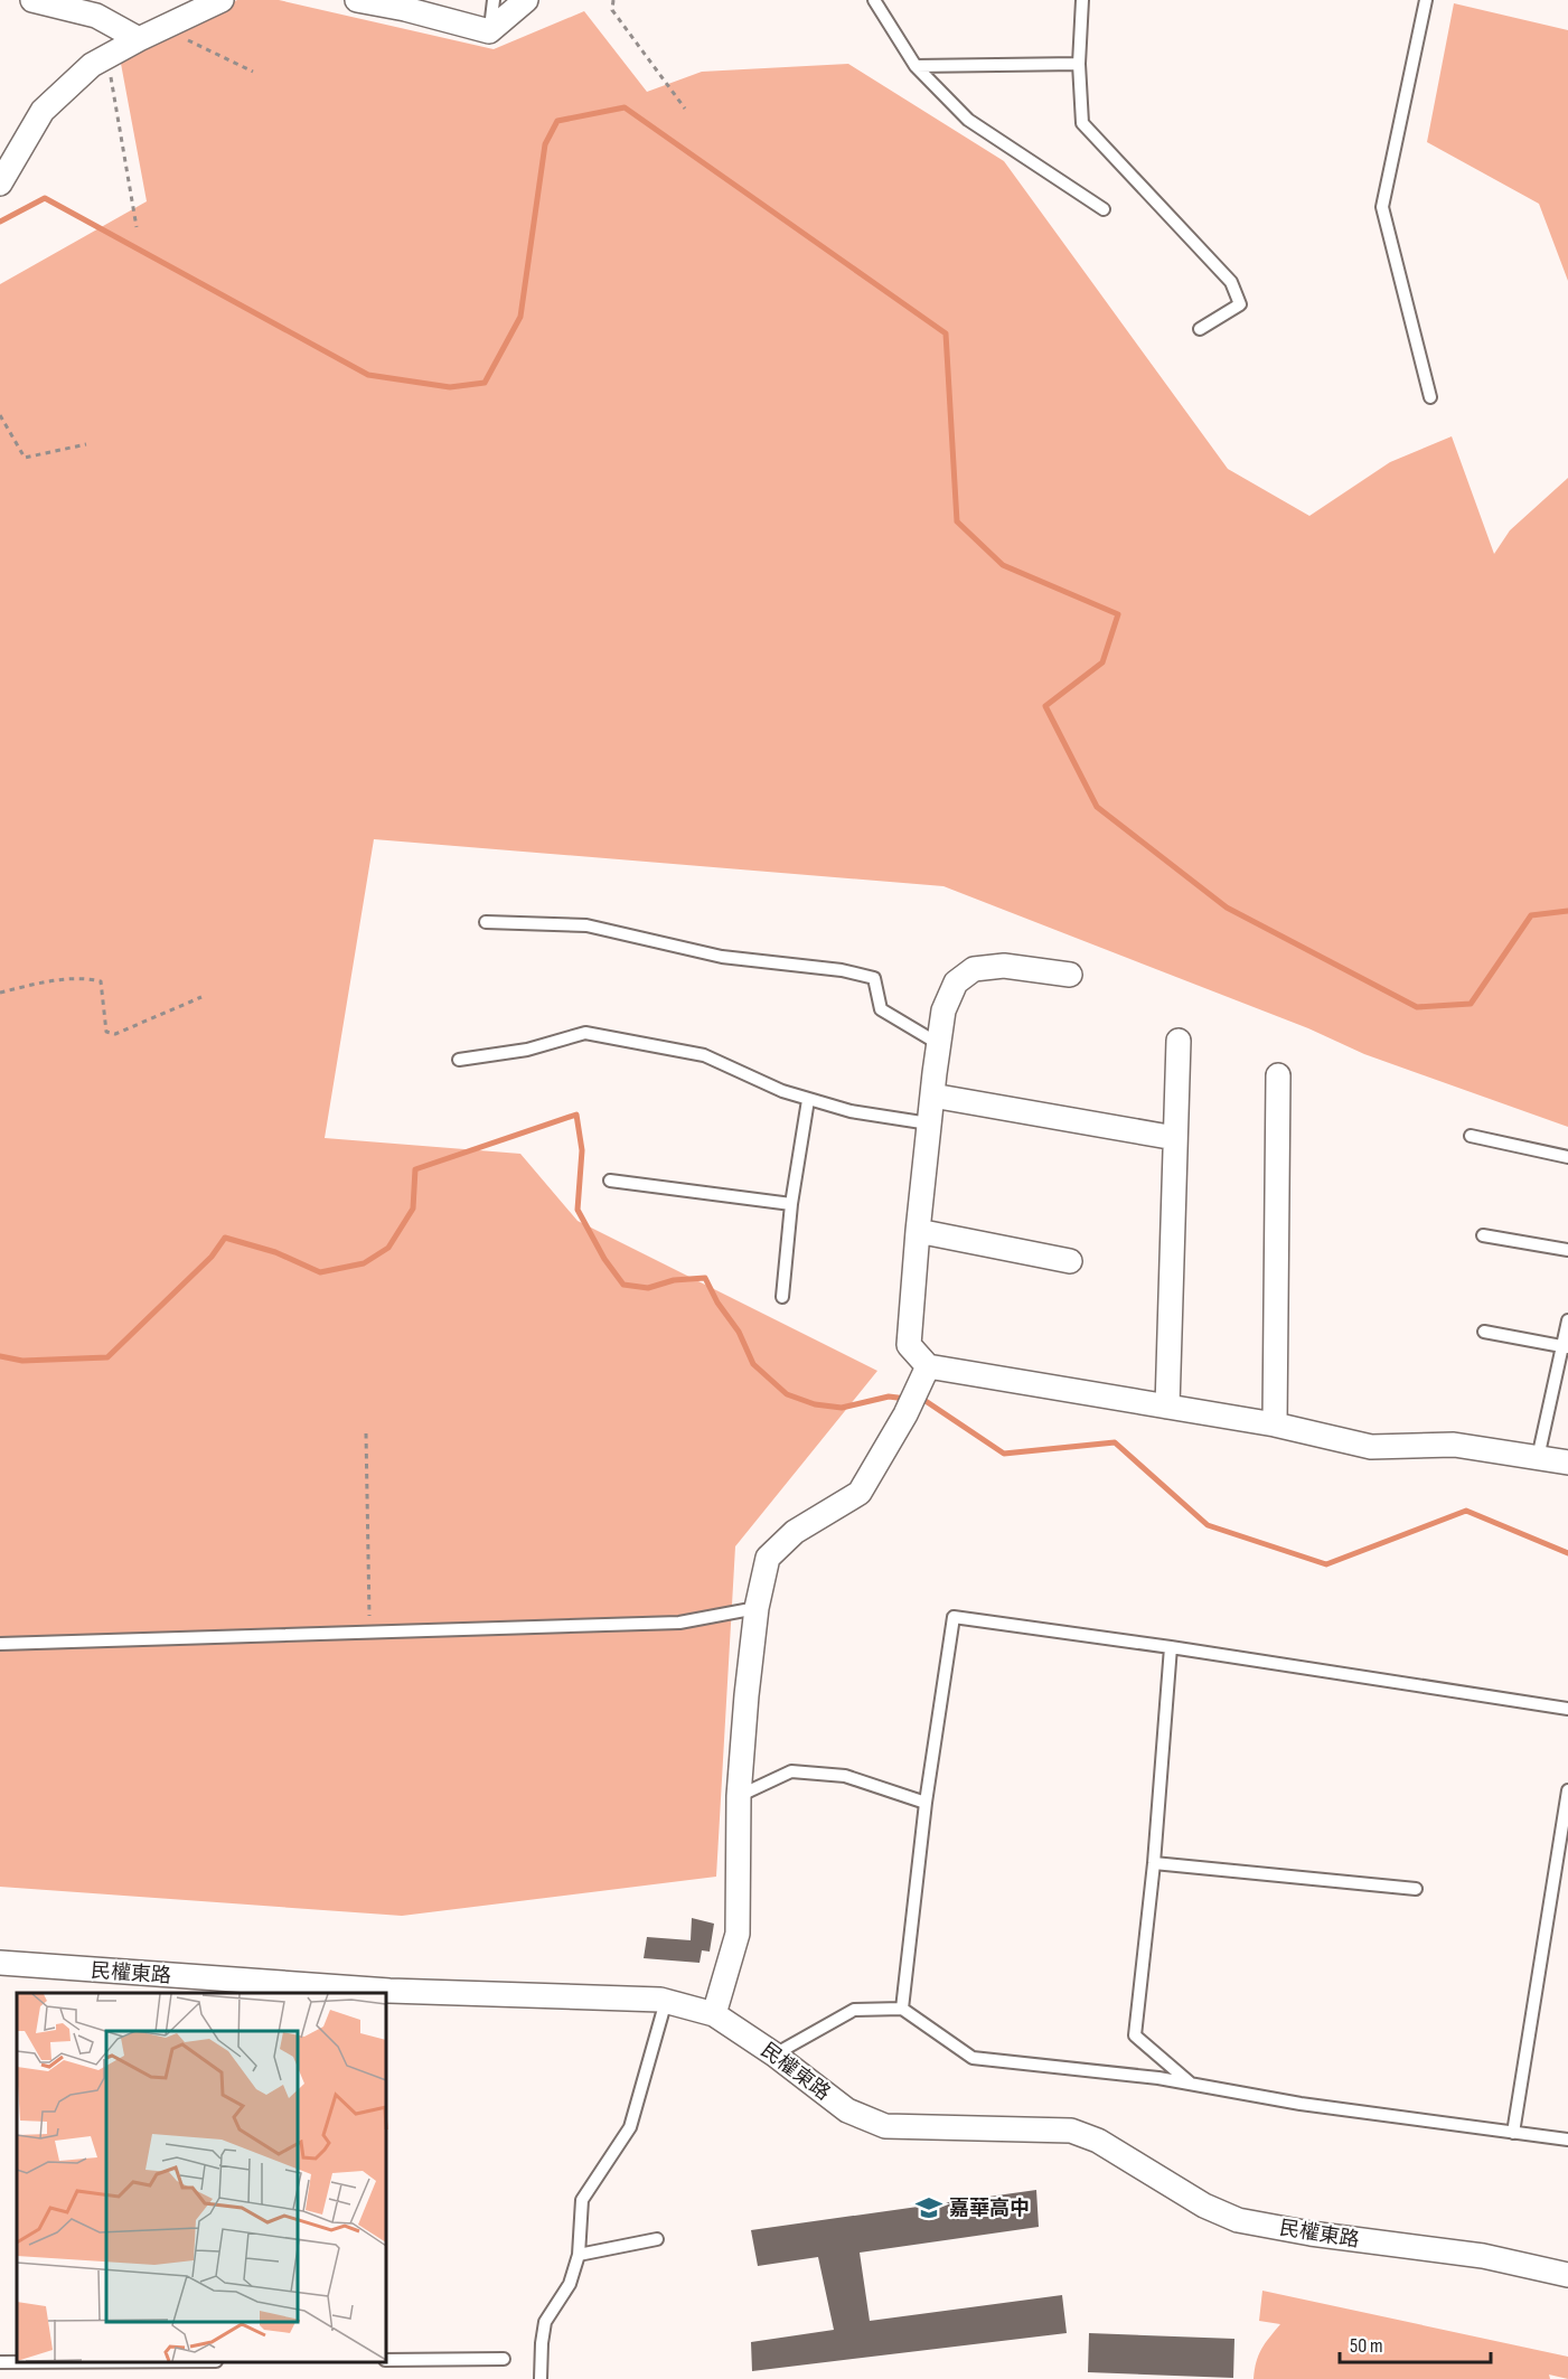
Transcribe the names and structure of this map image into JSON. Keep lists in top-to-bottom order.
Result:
{
  "streets": {
    "street": ["民權東路"]
  },
  "places": {
    "school or university": ["嘉華高中"]
  },
  "scale_bar": "50 m"
}
